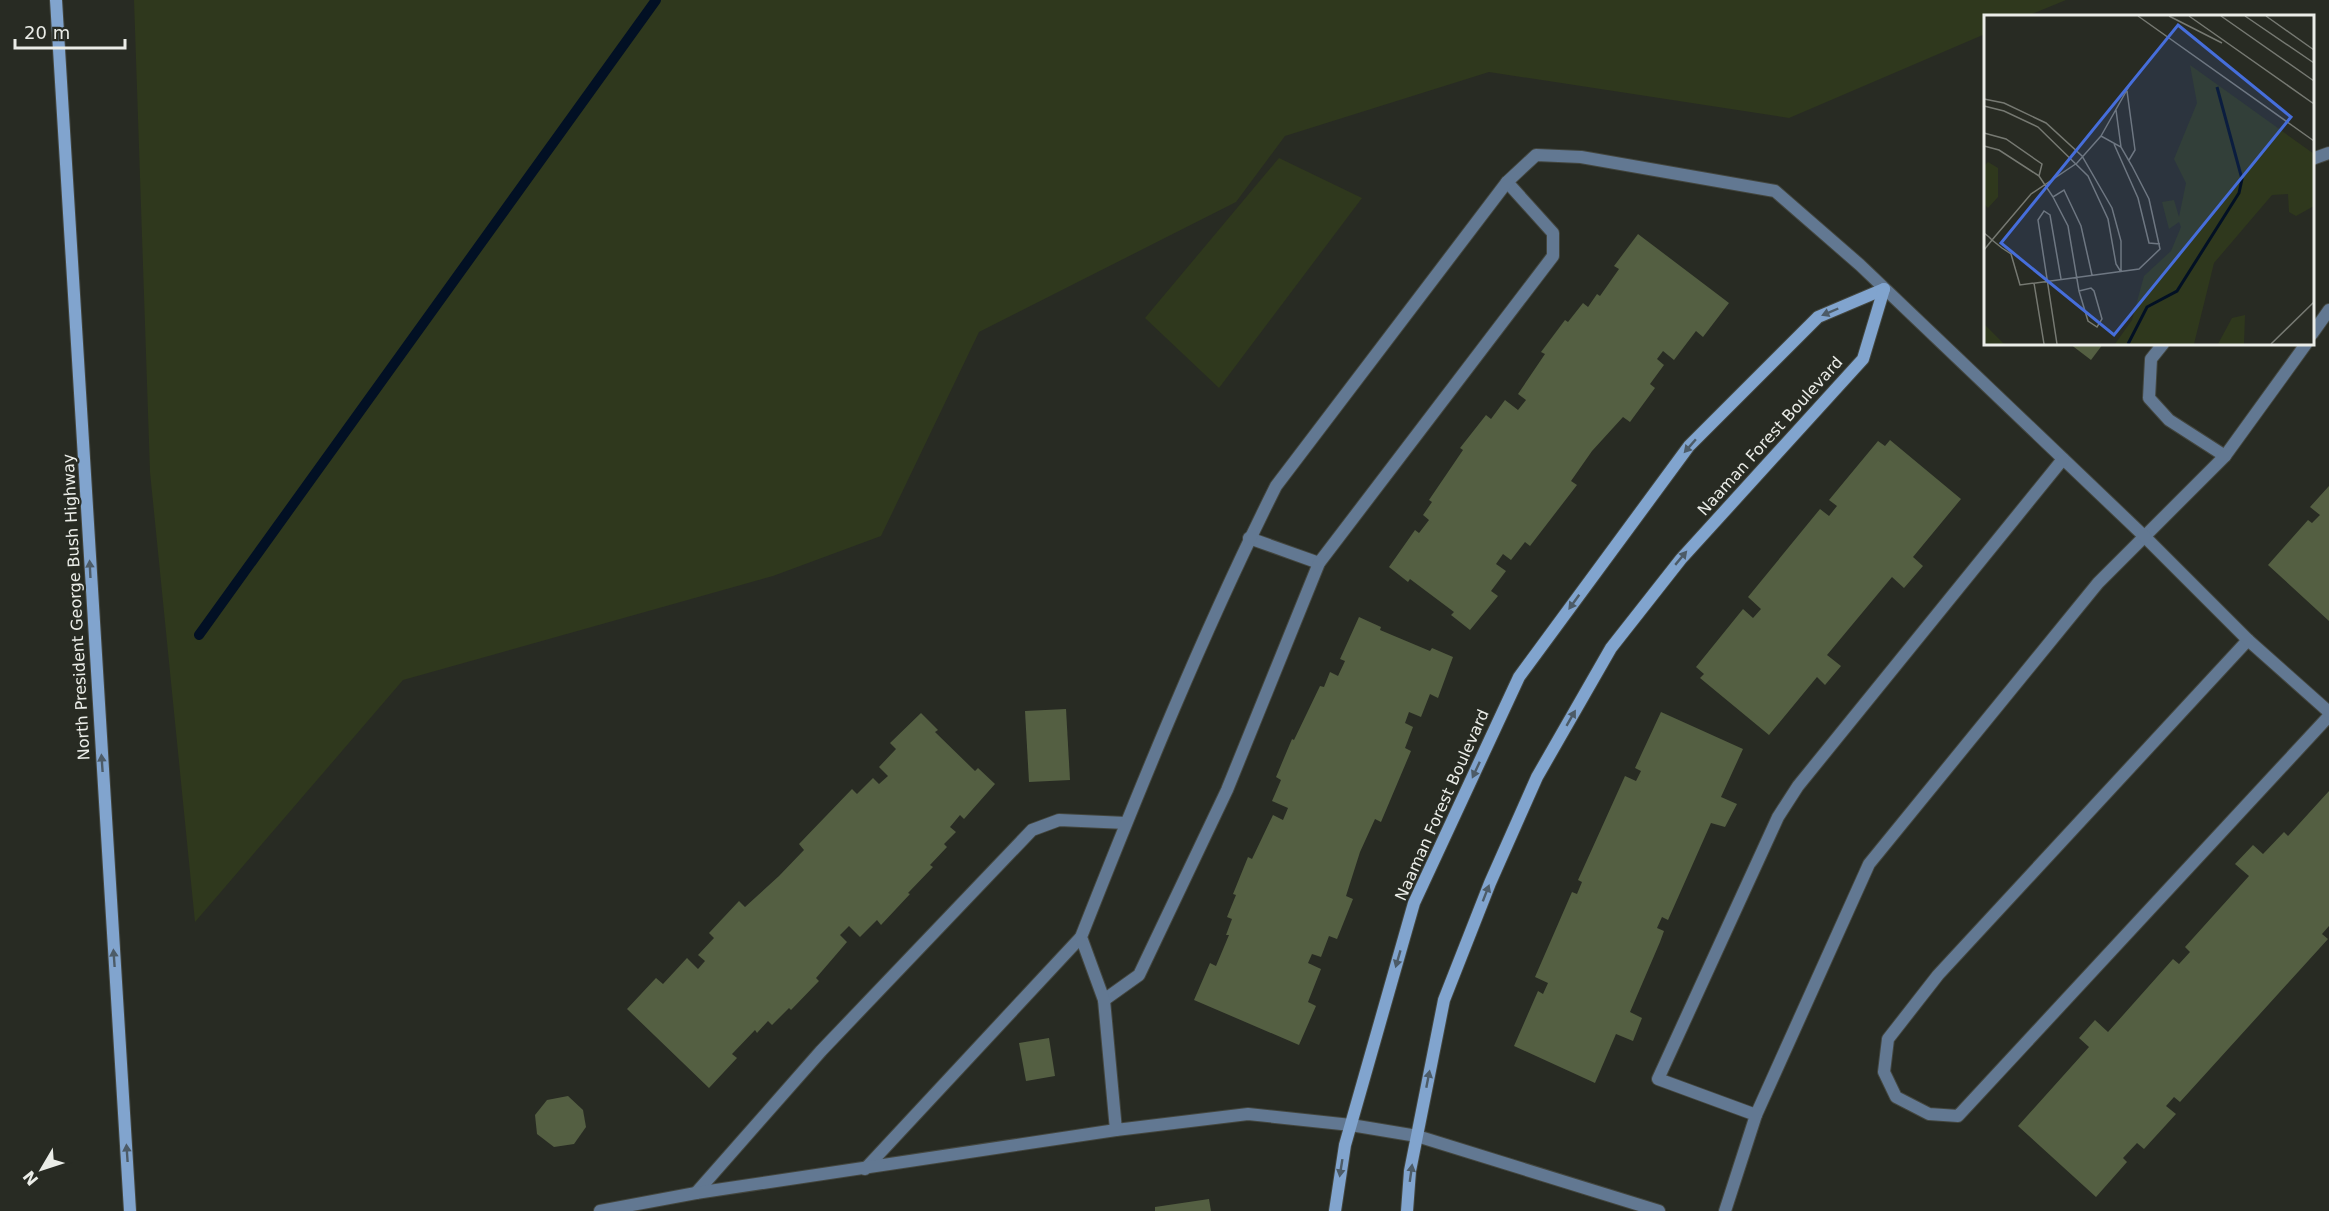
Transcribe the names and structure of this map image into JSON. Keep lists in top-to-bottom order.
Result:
{
  "streets": {
    "street": ["Naaman Forest Boulevard", "North President George Bush Highway"]
  },
  "one_way": ["North President George Bush Highway"],
  "scale_bar": "20 m",
  "north": "bottom left"
}
